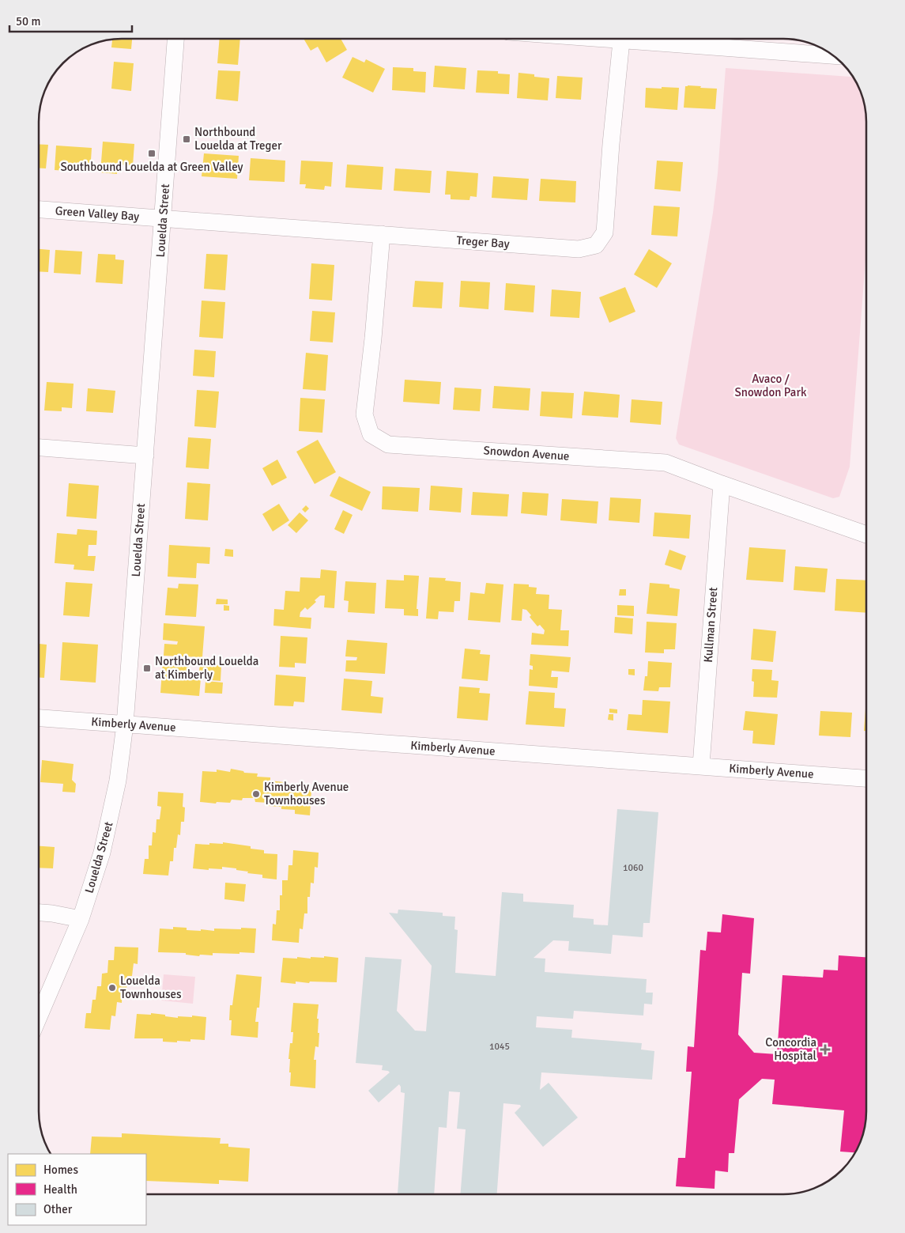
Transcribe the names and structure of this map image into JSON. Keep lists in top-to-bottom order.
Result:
{
  "streets": {
    "street": [
      "Green Valley Bay",
      "Louelda Street",
      "Treger Bay",
      "Snowdon Avenue",
      "Kullman Street",
      "Kimberly Avenue"
    ]
  },
  "crossings": [
    ["Green Valley Bay", "Louelda Street"],
    ["Green Valley Bay", "Treger Bay"],
    ["Louelda Street", "Treger Bay"],
    ["Louelda Street", "Kimberly Avenue"],
    ["Treger Bay", "Snowdon Avenue"],
    ["Snowdon Avenue", "Kullman Street"],
    ["Kullman Street", "Kimberly Avenue"]
  ],
  "parks": ["Avaco / Snowdon Park"],
  "places": {
    "transit": ["Northbound Louelda at Treger", "Southbound Louelda at Green Valley", "Northbound Louelda at Kimberly"],
    "other": ["Kimberly Avenue Townhouses", "Louelda Townhouses"],
    "health": ["Concordia Hospital"]
  },
  "house_numbers": ["1060", "1045"],
  "legend": ["Homes", "Health", "Other"],
  "scale_bar": "50 m"
}
